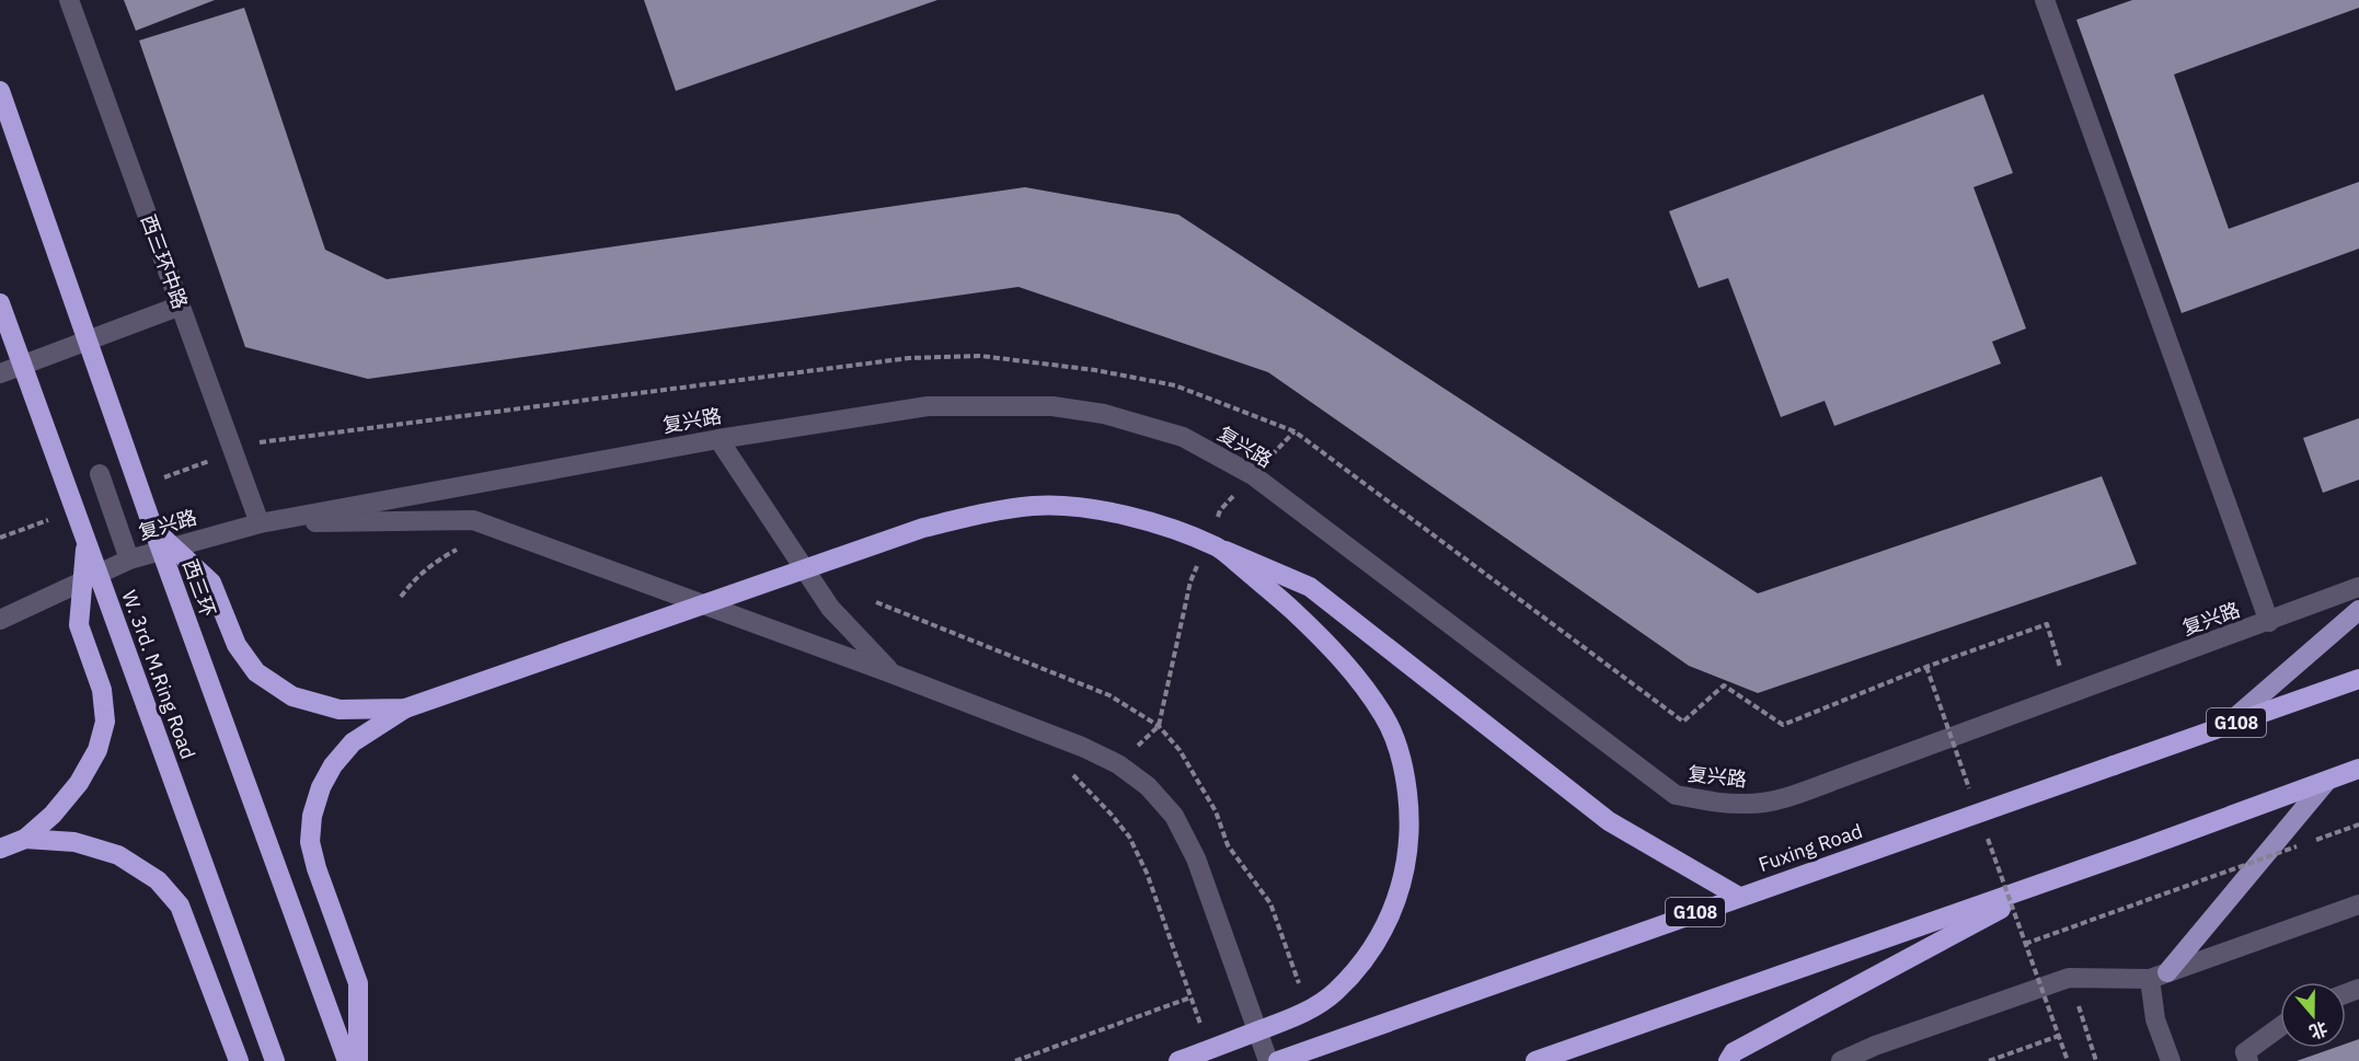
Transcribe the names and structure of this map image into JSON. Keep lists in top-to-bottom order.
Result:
{
  "streets": {
    "highway": [
      "西三环",
      "W. 3rd. M.Ring Road",
      "G108",
      "Fuxing Road"
    ],
    "street": ["西三环中路", "复兴路"]
  },
  "crossings": [
    ["西三环中路", "复兴路"]
  ],
  "north": "bottom"
}
